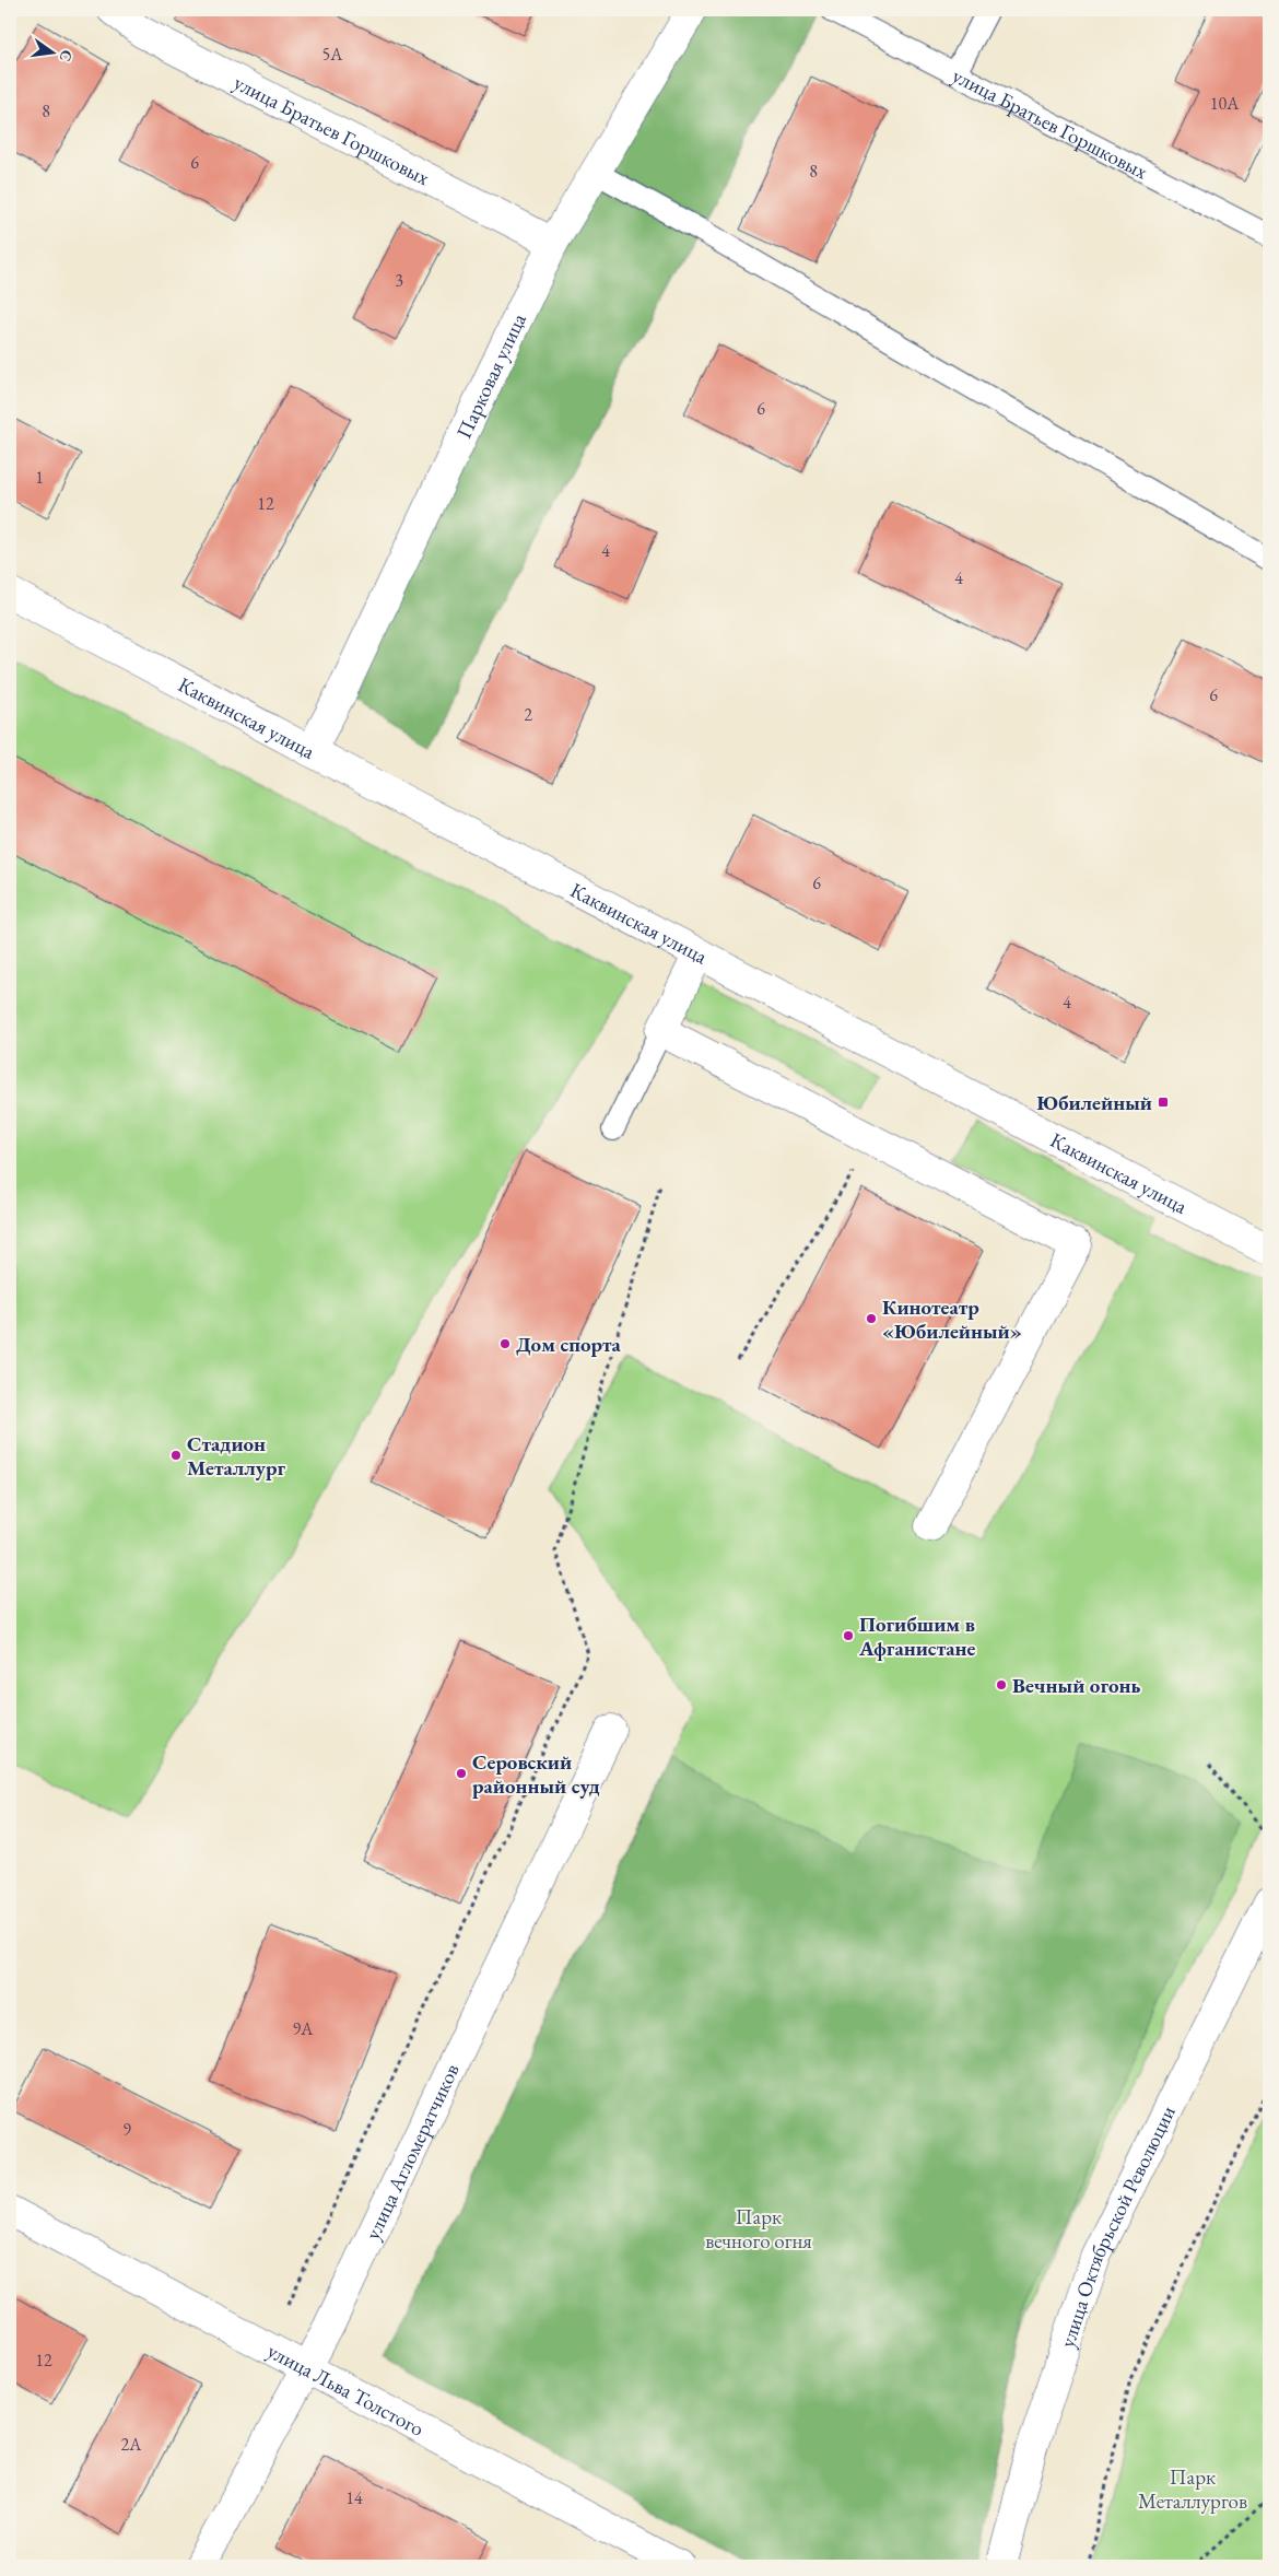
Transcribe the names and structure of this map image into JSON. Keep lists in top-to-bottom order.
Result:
{
  "streets": {
    "street": [
      "улица Братьев Горшковых",
      "Парковая улица",
      "Каквинская улица",
      "улица Агломератчиков",
      "улица Октябрьской Революции",
      "улица Льва Толстого"
    ]
  },
  "crossings": [
    ["улица Братьев Горшковых", "Парковая улица"],
    ["Парковая улица", "Каквинская улица"],
    ["улица Агломератчиков", "улица Льва Толстого"]
  ],
  "parks": ["Парк вечного огня", "Парк Металлургов"],
  "places": {
    "transit": ["Юбилейный"],
    "other": [
      "Кинотеатр «Юбилейный»",
      "Дом спорта",
      "Стадион Металлург",
      "Погибшим в Афганистане",
      "Вечный огонь",
      "Серовский районный суд"
    ]
  },
  "house_numbers": [
    "5А",
    "10А",
    "8",
    "6",
    "8",
    "3",
    "6",
    "1",
    "12",
    "4",
    "4",
    "6",
    "2",
    "6",
    "4",
    "9А",
    "9",
    "12",
    "2А",
    "14"
  ],
  "north": "right"
}
